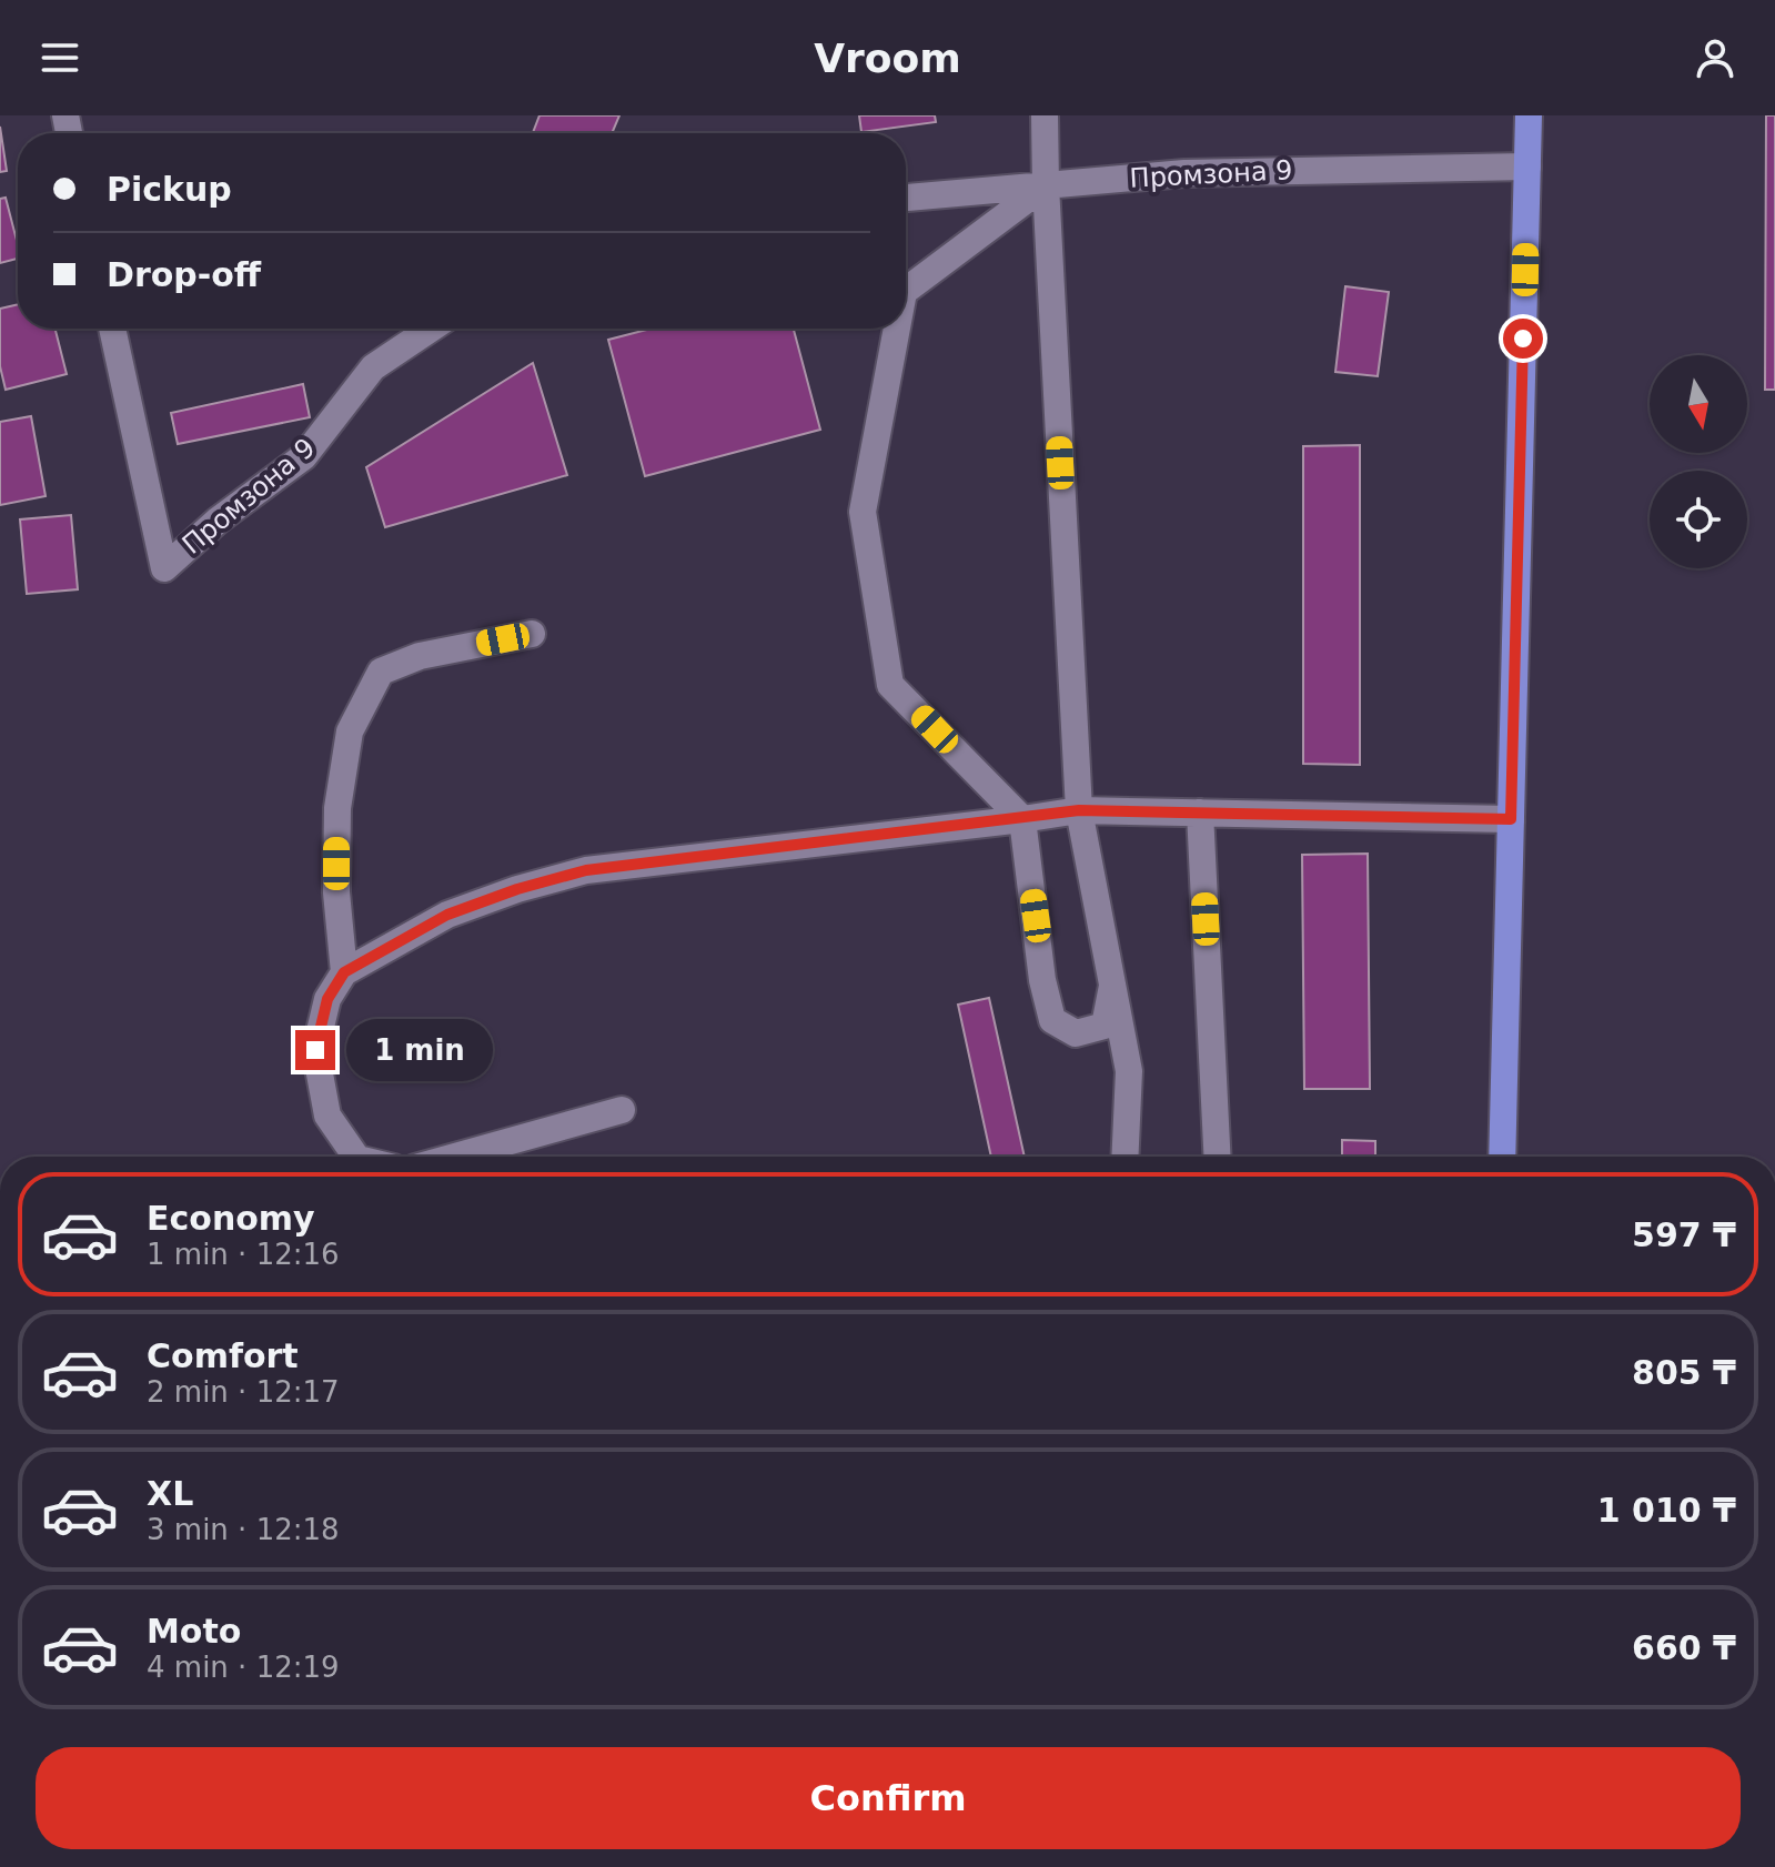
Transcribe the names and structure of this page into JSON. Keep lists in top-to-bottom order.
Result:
{
  "streets": {
    "street": ["Промзона 9"]
  },
  "north": "bottom",
  "page": {
    "header": "Vroom",
    "banner": ["Pickup", "Drop-off"],
    "bubble": "1 min",
    "list": [
      {
        "name": "Economy",
        "note": "1 min · 12:16",
        "value": "597 ₸"
      },
      {
        "name": "Comfort",
        "note": "2 min · 12:17",
        "value": "805 ₸"
      },
      {
        "name": "XL",
        "note": "3 min · 12:18",
        "value": "1 010 ₸"
      },
      {
        "name": "Moto",
        "note": "4 min · 12:19",
        "value": "660 ₸"
      }
    ],
    "buttons": "Confirm"
  }
}
